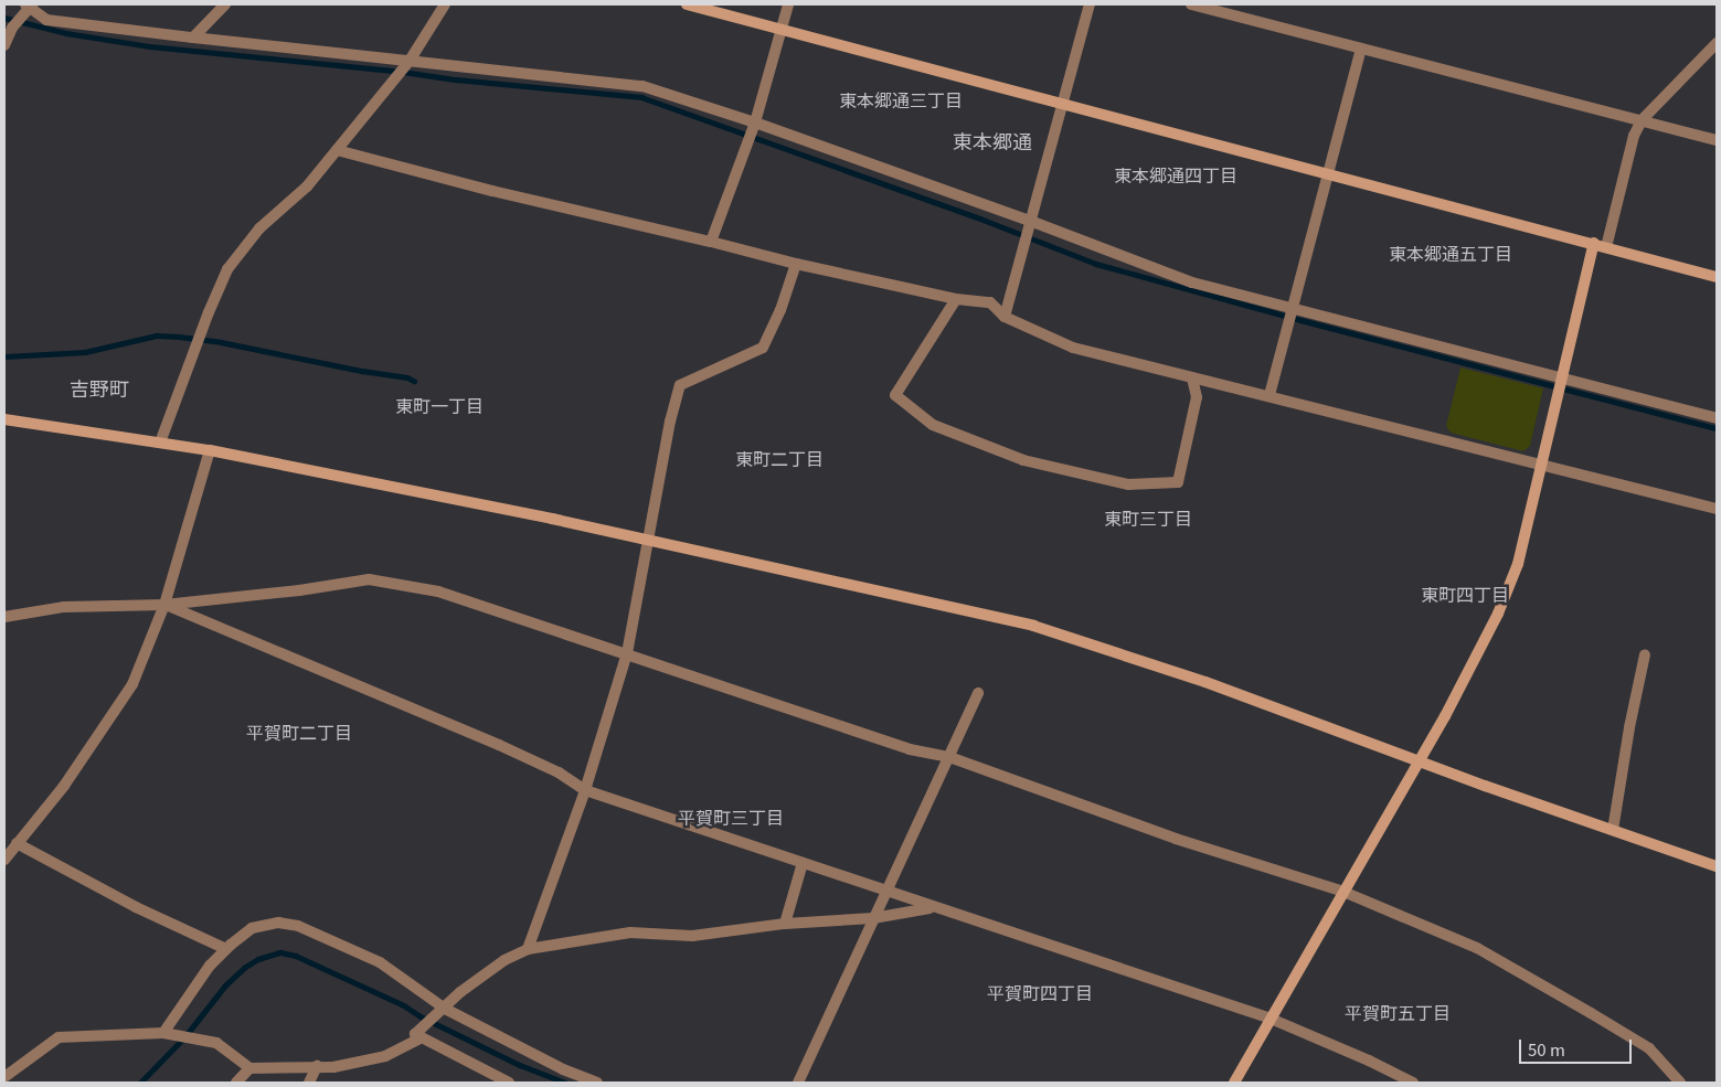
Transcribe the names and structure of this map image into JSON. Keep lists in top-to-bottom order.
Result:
{
  "districts": [
    "東本郷通三丁目",
    "東本郷通",
    "東本郷通四丁目",
    "東本郷通五丁目",
    "吉野町",
    "東町一丁目",
    "東町二丁目",
    "東町三丁目",
    "東町四丁目",
    "平賀町二丁目",
    "平賀町三丁目",
    "平賀町四丁目",
    "平賀町五丁目"
  ],
  "scale_bar": "50 m"
}
